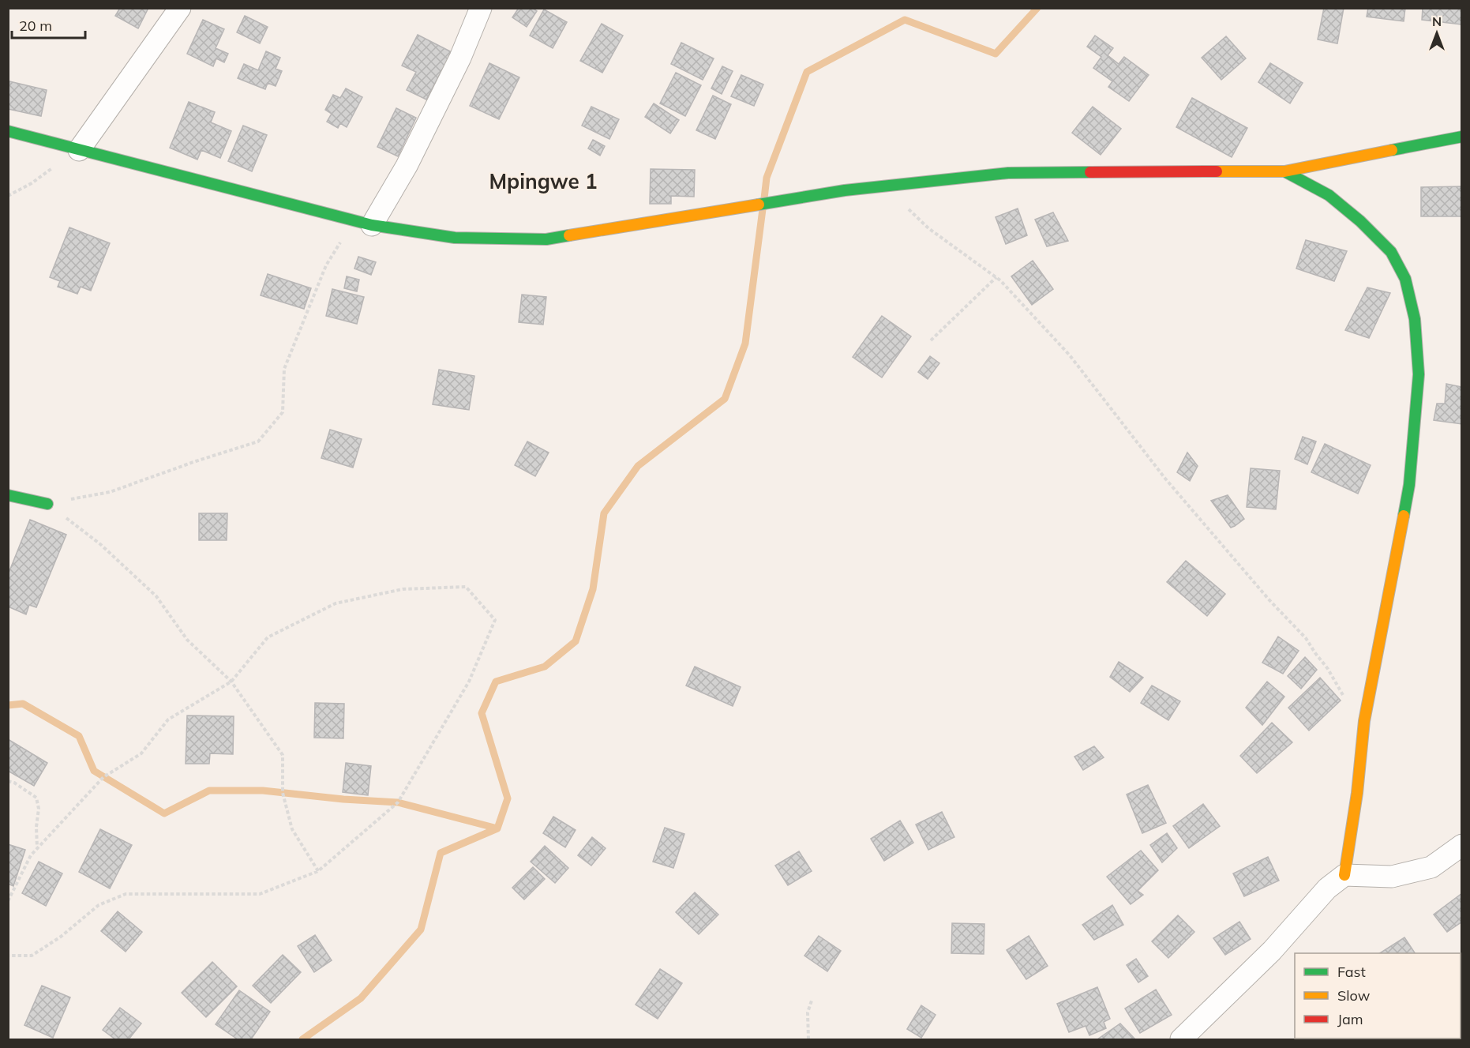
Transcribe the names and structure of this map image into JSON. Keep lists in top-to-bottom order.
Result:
{
  "districts": ["Mpingwe 1"],
  "legend": ["Fast", "Slow", "Jam"],
  "scale_bar": "20 m",
  "north": "top"
}
